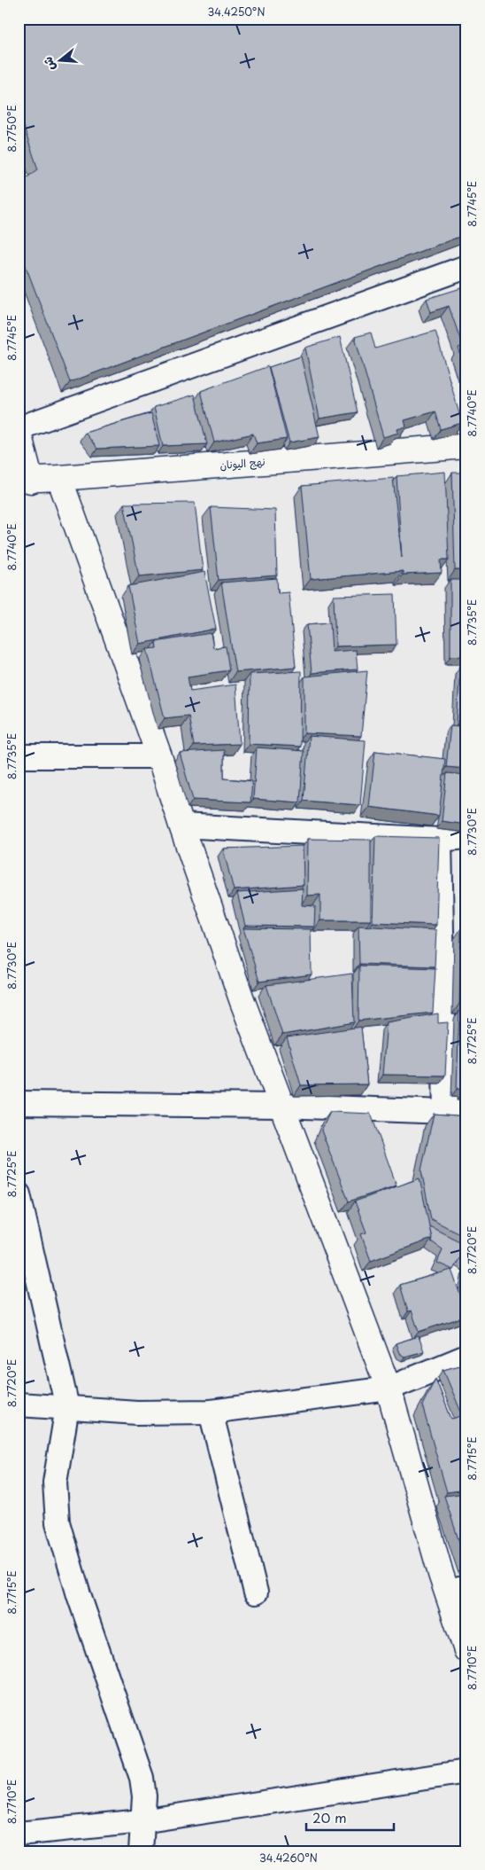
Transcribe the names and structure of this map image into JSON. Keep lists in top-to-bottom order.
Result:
{
  "streets": {
    "street": ["نهج اليونان"]
  },
  "scale_bar": "20 m",
  "north": "left",
  "coordinates": [
    "34.4250°N",
    "8.7750°E",
    "8.7745°E",
    "8.7740°E",
    "8.7735°E",
    "8.7730°E",
    "8.7725°E",
    "8.7720°E",
    "8.7715°E",
    "8.7710°E",
    "34.4260°N"
  ]
}
